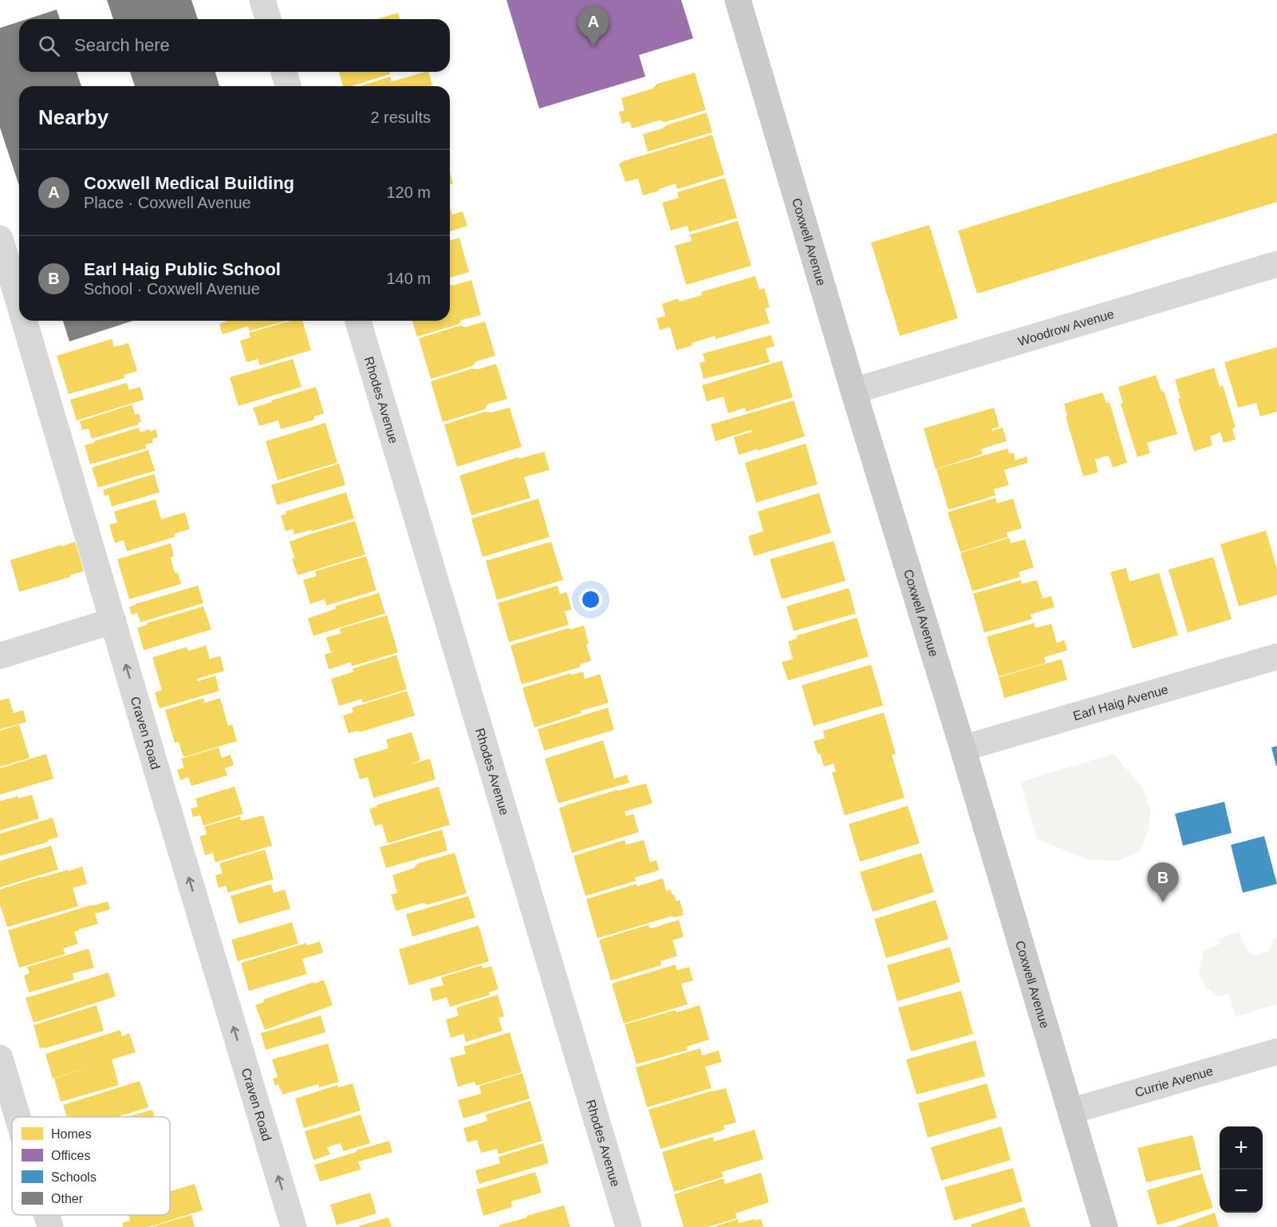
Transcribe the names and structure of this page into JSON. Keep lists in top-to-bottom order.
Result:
{
  "streets": {
    "main road": ["Coxwell Avenue"],
    "street": [
      "Woodrow Avenue",
      "Rhodes Avenue",
      "Earl Haig Avenue",
      "Craven Road",
      "Currie Avenue"
    ]
  },
  "crossings": [
    ["Coxwell Avenue", "Woodrow Avenue"],
    ["Coxwell Avenue", "Earl Haig Avenue"],
    ["Coxwell Avenue", "Currie Avenue"]
  ],
  "one_way": ["Craven Road"],
  "legend": [
    "Homes",
    "Offices",
    "Schools",
    "Other"
  ],
  "page": {
    "pins": ["A", "B"],
    "search": "Search here",
    "heading": ["Nearby", "2 results"],
    "list": [
      {
        "mark": "A",
        "name": "Coxwell Medical Building",
        "note": "Place · Coxwell Avenue",
        "value": "120 m"
      },
      {
        "mark": "B",
        "name": "Earl Haig Public School",
        "note": "School · Coxwell Avenue",
        "value": "140 m"
      }
    ],
    "map_buttons": ["+", "−"]
  }
}
